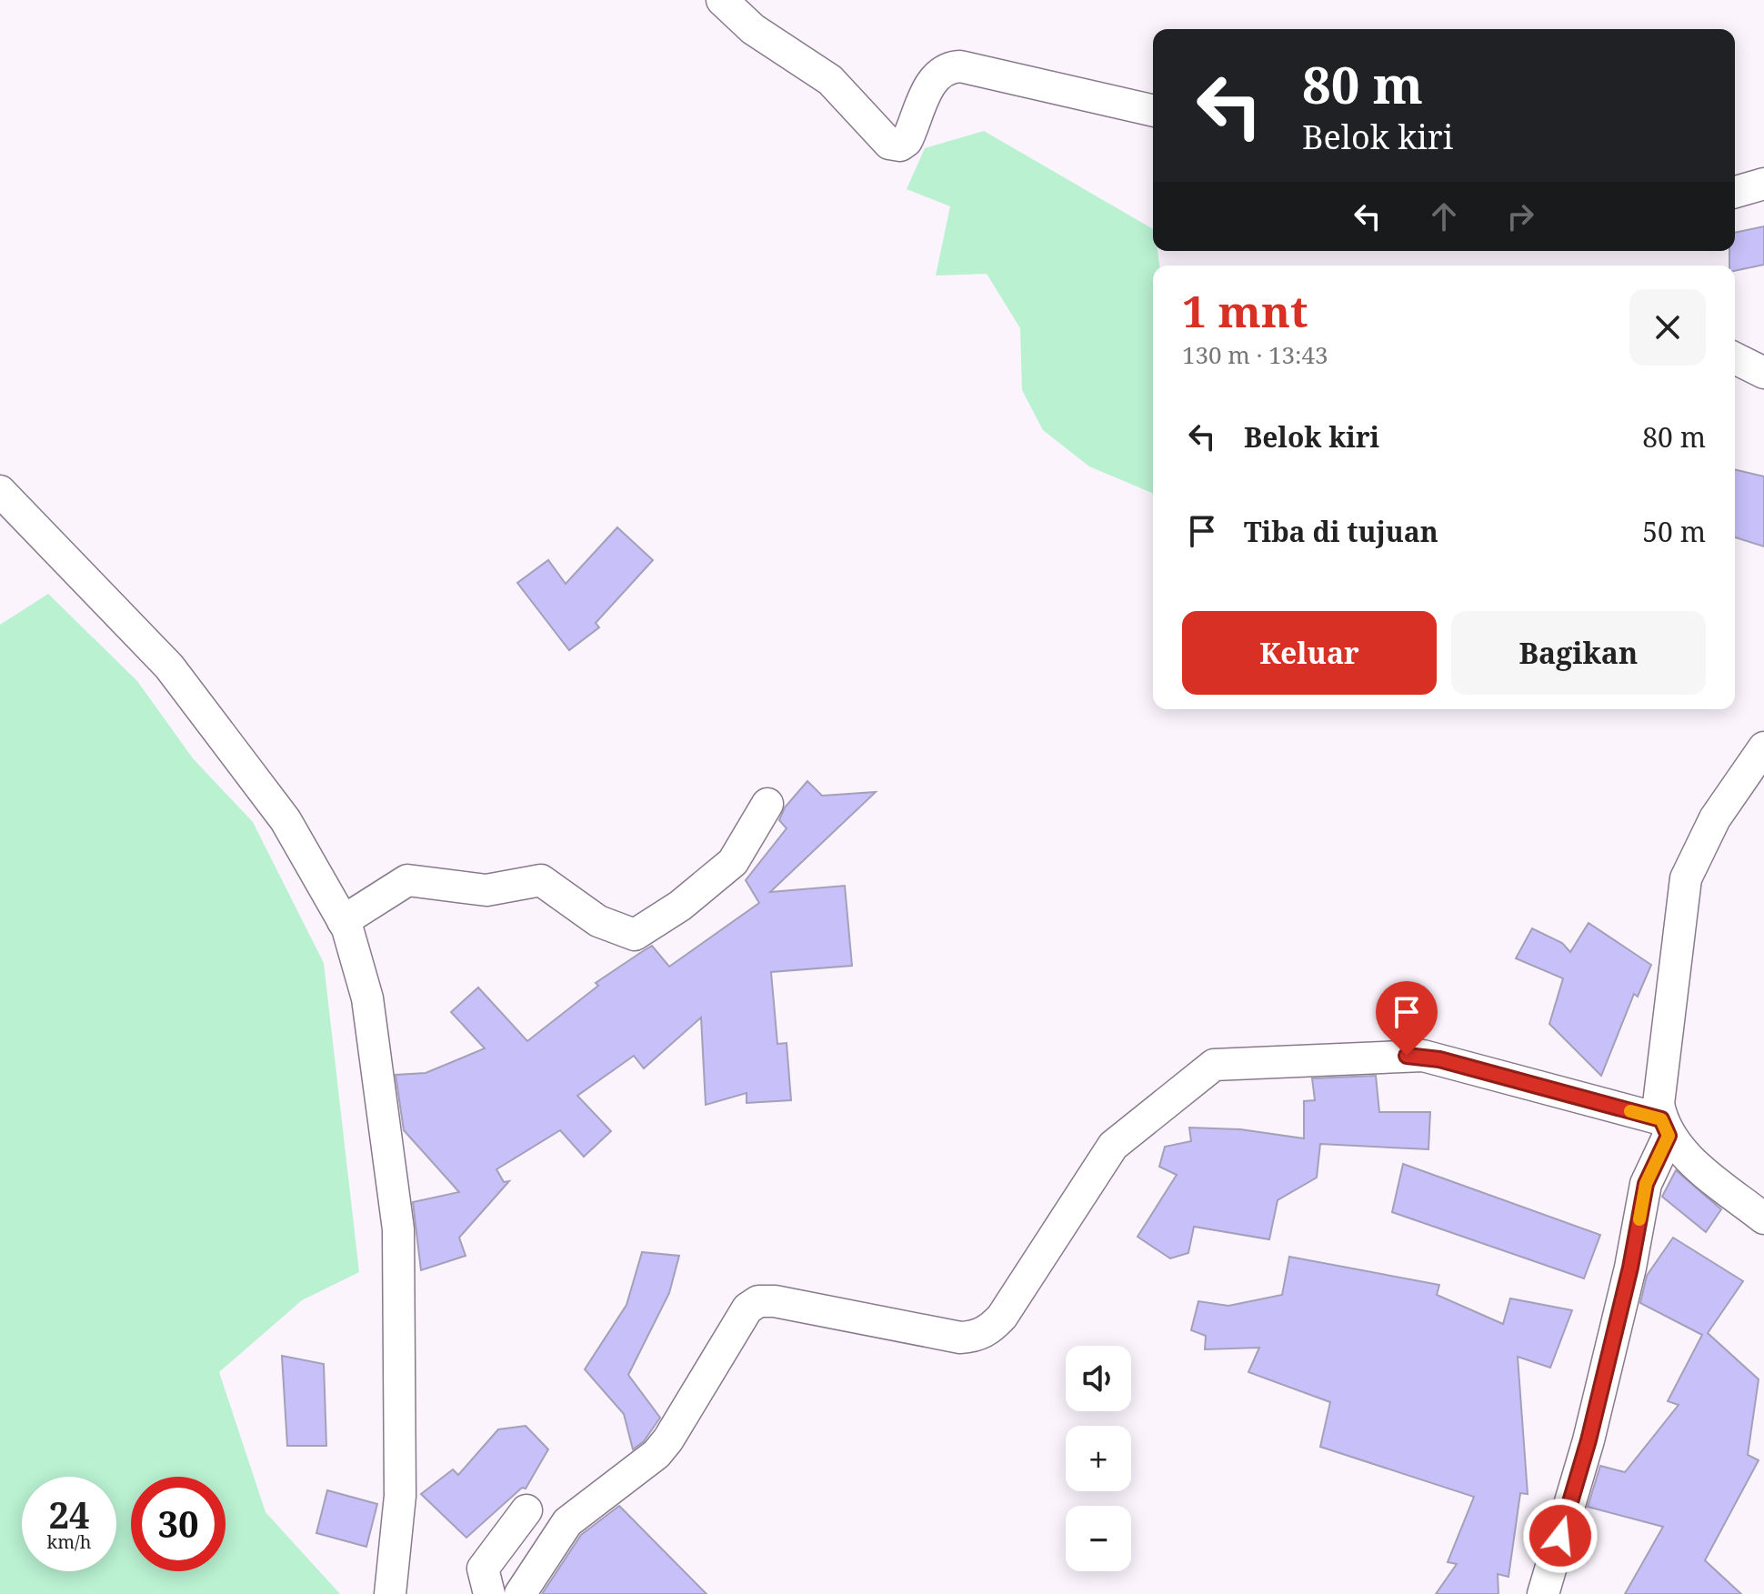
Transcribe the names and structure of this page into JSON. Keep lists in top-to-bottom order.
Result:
{
  "page": {
    "turn": ["80 m", "Belok kiri"],
    "heading": ["1 mnt", "130 m · 13:43"],
    "list": [
      {
        "name": "Belok kiri",
        "value": "80 m"
      },
      {
        "name": "Tiba di tujuan",
        "value": "50 m"
      }
    ],
    "buttons": ["Keluar", "Bagikan"],
    "map_buttons": ["+", "−"],
    "speed": "24 km/h",
    "limit": "30"
  }
}
